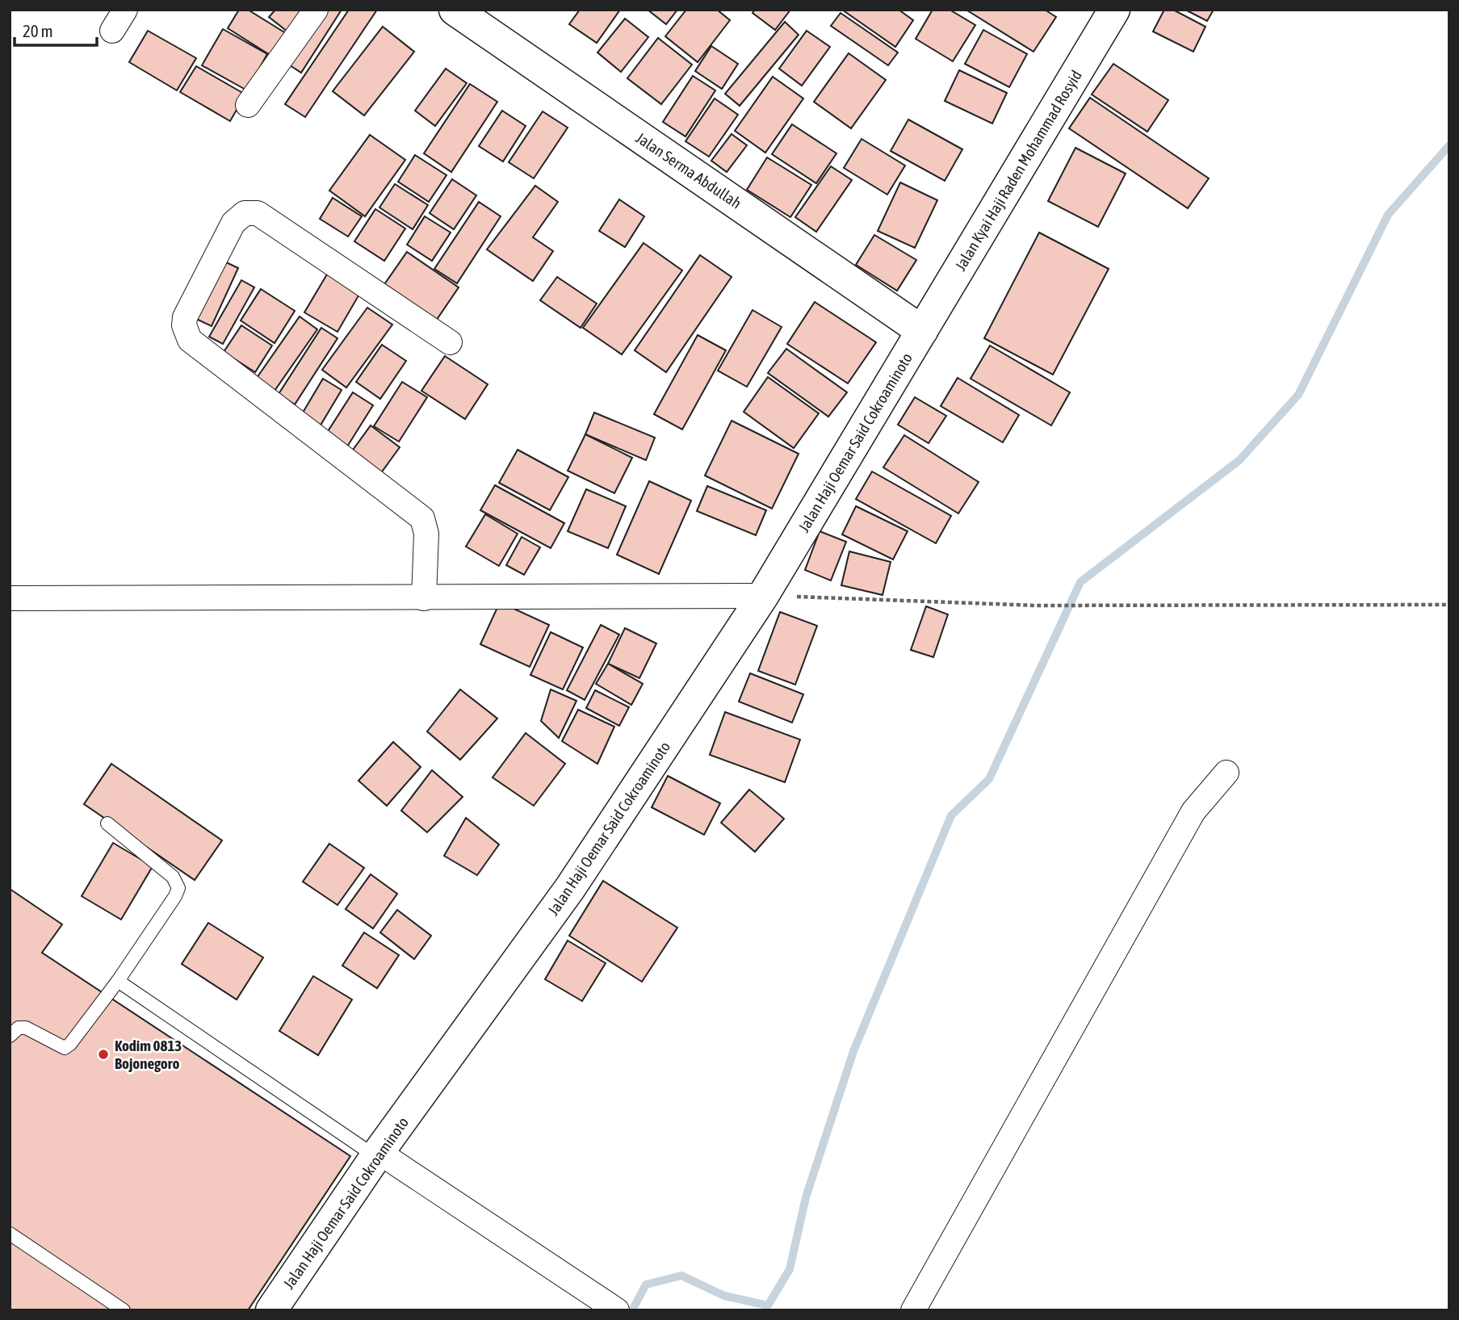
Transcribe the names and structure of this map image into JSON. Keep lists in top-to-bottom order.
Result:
{
  "streets": {
    "main road": ["Jalan Serma Abdullah", "Jalan Kyai Haji Raden Mohammad Rosyid", "Jalan Haji Oemar Said Cokroaminoto"]
  },
  "crossings": [
    ["Jalan Serma Abdullah", "Jalan Kyai Haji Raden Mohammad Rosyid"],
    ["Jalan Serma Abdullah", "Jalan Haji Oemar Said Cokroaminoto"],
    ["Jalan Kyai Haji Raden Mohammad Rosyid", "Jalan Haji Oemar Said Cokroaminoto"]
  ],
  "places": ["Kodim 0813 Bojonegoro"],
  "scale_bar": "20 m"
}
